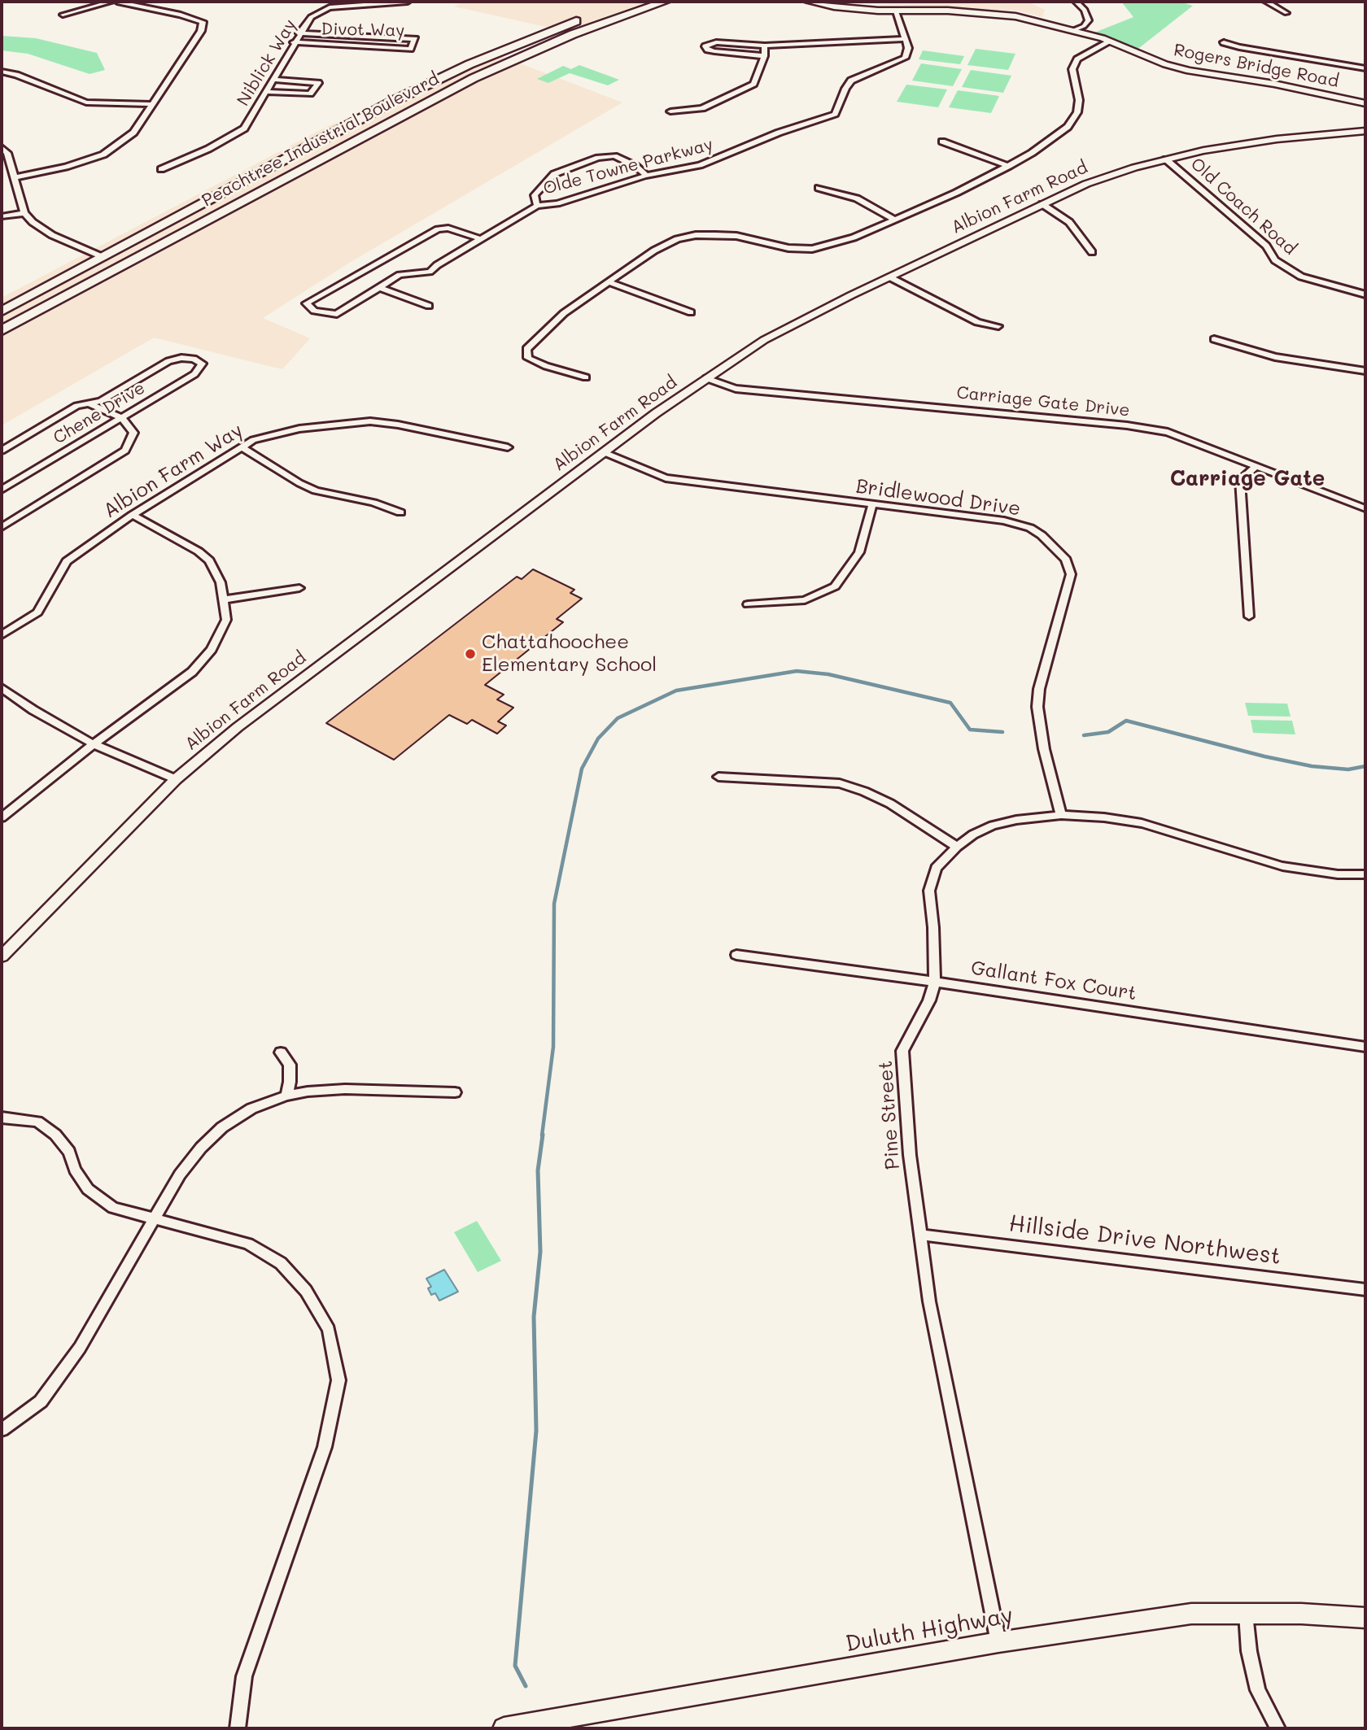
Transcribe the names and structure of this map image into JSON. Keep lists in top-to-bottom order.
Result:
{
  "streets": {
    "highway": ["Peachtree Industrial Boulevard"],
    "main road": ["Duluth Highway"],
    "street": [
      "Divot Way",
      "Niblick Way",
      "Rogers Bridge Road",
      "Olde Towne Parkway",
      "Albion Farm Road",
      "Old Coach Road",
      "Carriage Gate Drive",
      "Chene Drive",
      "Albion Farm Way",
      "Bridlewood Drive",
      "Gallant Fox Court",
      "Pine Street",
      "Hillside Drive Northwest"
    ]
  },
  "crossings": [
    ["Divot Way", "Niblick Way"],
    ["Albion Farm Road", "Old Coach Road"],
    ["Albion Farm Road", "Carriage Gate Drive"],
    ["Albion Farm Road", "Bridlewood Drive"],
    ["Bridlewood Drive", "Pine Street"],
    ["Gallant Fox Court", "Pine Street"],
    ["Pine Street", "Hillside Drive Northwest"],
    ["Pine Street", "Duluth Highway"]
  ],
  "districts": ["Carriage Gate"],
  "places": ["Chattahoochee Elementary School"]
}
